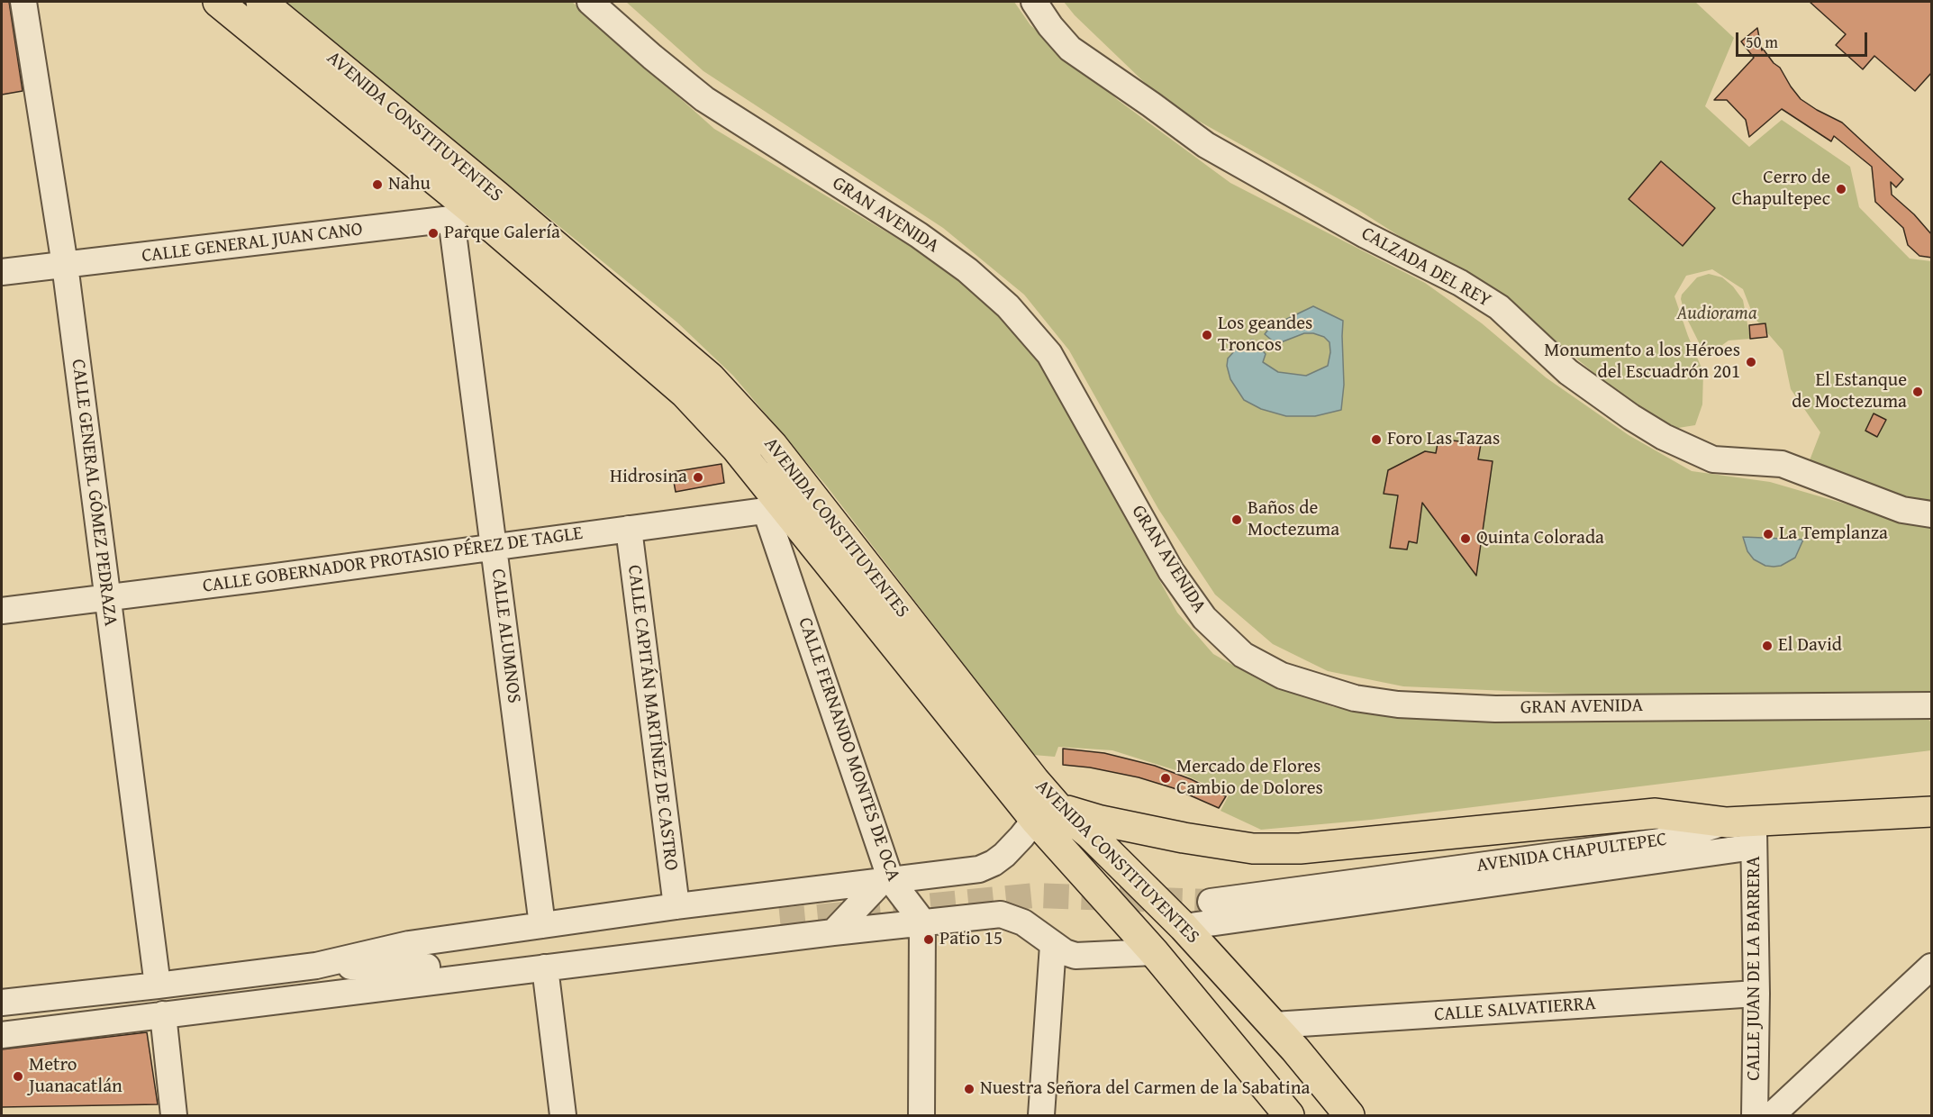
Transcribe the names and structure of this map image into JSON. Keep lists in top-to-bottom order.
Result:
{
  "streets": {
    "main road": ["AVENIDA CONSTITUYENTES", "AVENIDA CHAPULTEPEC"],
    "street": [
      "GRAN AVENIDA",
      "CALLE GENERAL JUAN CANO",
      "CALZADA DEL REY",
      "CALLE GENERAL GÓMEZ PEDRAZA",
      "CALLE GOBERNADOR PROTASIO PÉREZ DE TAGLE",
      "CALLE ALUMNOS",
      "CALLE CAPITÁN MARTÍNEZ DE CASTRO",
      "CALLE FERNANDO MONTES DE OCA",
      "CALLE JUAN DE LA BARRERA",
      "CALLE SALVATIERRA"
    ]
  },
  "crossings": [
    ["AVENIDA CONSTITUYENTES", "CALLE GENERAL JUAN CANO"],
    ["AVENIDA CONSTITUYENTES", "CALLE GOBERNADOR PROTASIO PÉREZ DE TAGLE"],
    ["AVENIDA CONSTITUYENTES", "CALLE ALUMNOS"],
    ["AVENIDA CONSTITUYENTES", "CALLE FERNANDO MONTES DE OCA"],
    ["AVENIDA CONSTITUYENTES", "AVENIDA CHAPULTEPEC"],
    ["AVENIDA CONSTITUYENTES", "CALLE SALVATIERRA"],
    ["CALLE GENERAL JUAN CANO", "CALLE GENERAL GÓMEZ PEDRAZA"],
    ["CALLE GENERAL JUAN CANO", "CALLE ALUMNOS"],
    ["CALLE GENERAL GÓMEZ PEDRAZA", "CALLE GOBERNADOR PROTASIO PÉREZ DE TAGLE"],
    ["CALLE GOBERNADOR PROTASIO PÉREZ DE TAGLE", "CALLE ALUMNOS"],
    ["CALLE GOBERNADOR PROTASIO PÉREZ DE TAGLE", "CALLE CAPITÁN MARTÍNEZ DE CASTRO"],
    ["CALLE GOBERNADOR PROTASIO PÉREZ DE TAGLE", "CALLE FERNANDO MONTES DE OCA"],
    ["AVENIDA CHAPULTEPEC", "CALLE JUAN DE LA BARRERA"],
    ["CALLE JUAN DE LA BARRERA", "CALLE SALVATIERRA"]
  ],
  "parks": ["Audiorama"],
  "places": [
    "Nahu",
    "Cerro de Chapultepec",
    "Parque Galería",
    "Los geandes Troncos",
    "Monumento a los Héroes del Escuadrón 201",
    "El Estanque de Moctezuma",
    "Foro Las Tazas",
    "Hidrosina",
    "Baños de Moctezuma",
    "La Templanza",
    "Quinta Colorada",
    "El David",
    "Mercado de Flores Cambio de Dolores",
    "Patio 15",
    "Metro Juanacatlán",
    "Nuestra Señora del Carmen de la Sabatina"
  ],
  "scale_bar": "50 m"
}
